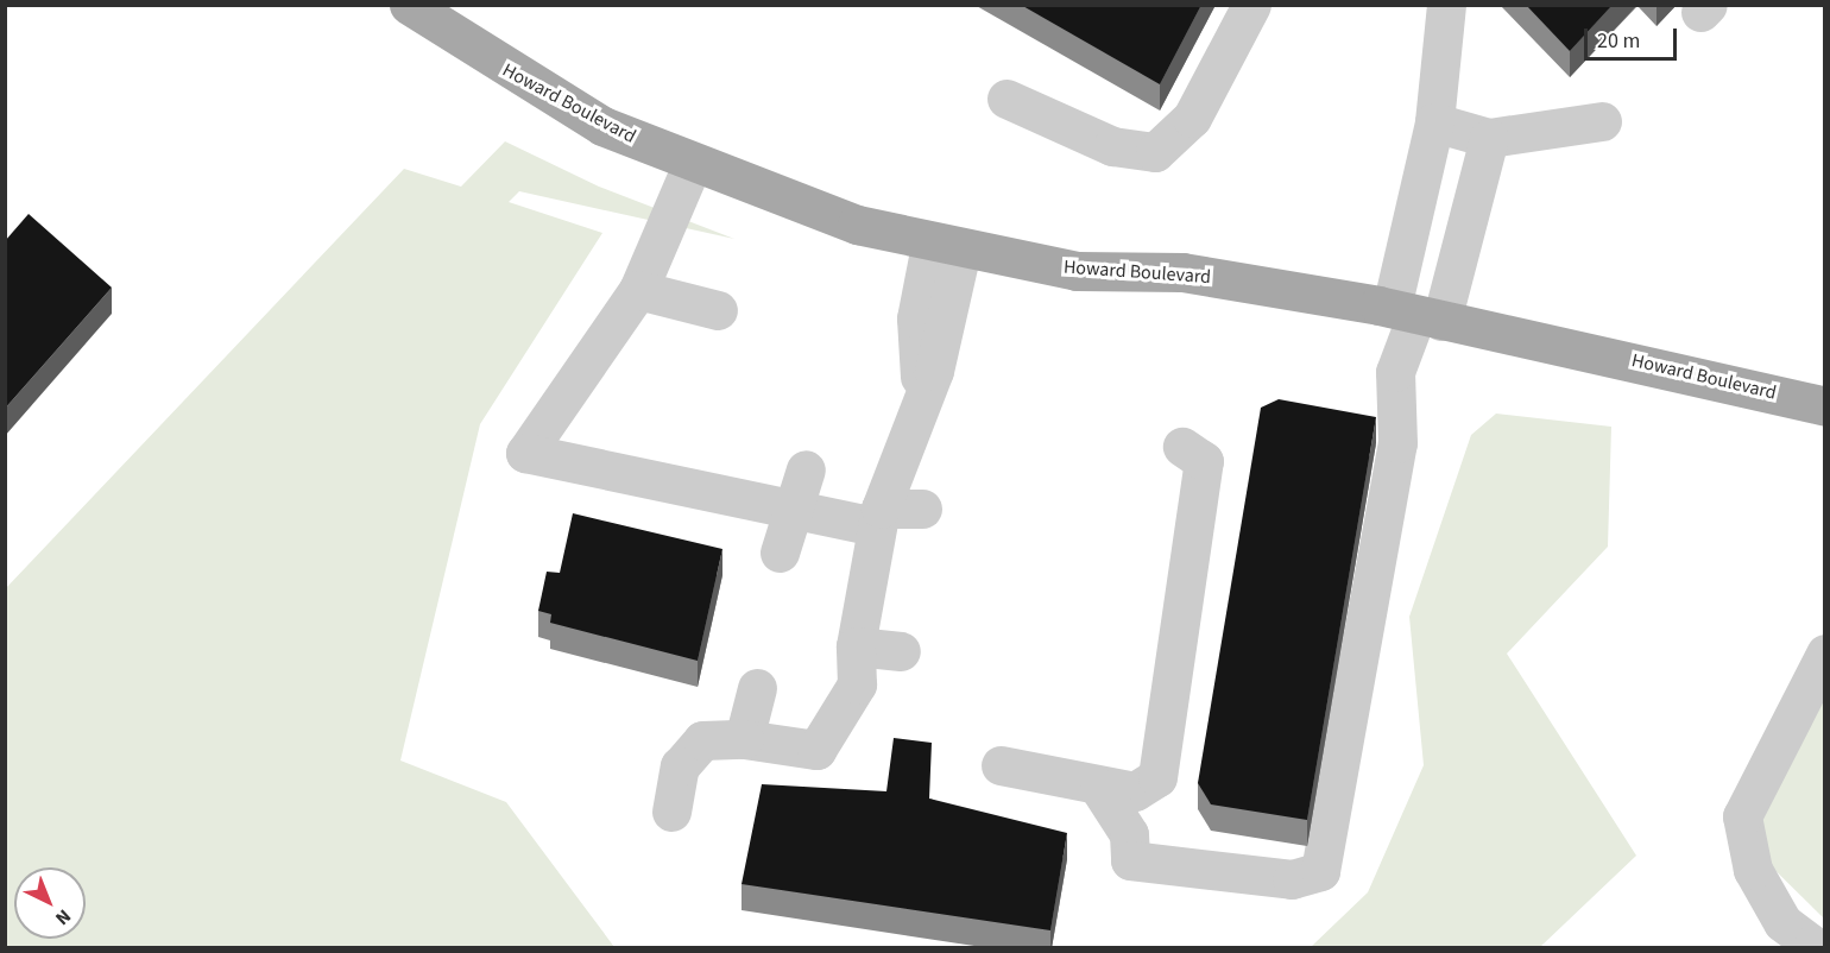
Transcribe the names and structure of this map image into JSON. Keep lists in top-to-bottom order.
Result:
{
  "streets": {
    "main road": ["Howard Boulevard"]
  },
  "scale_bar": "20 m",
  "north": "bottom right"
}
